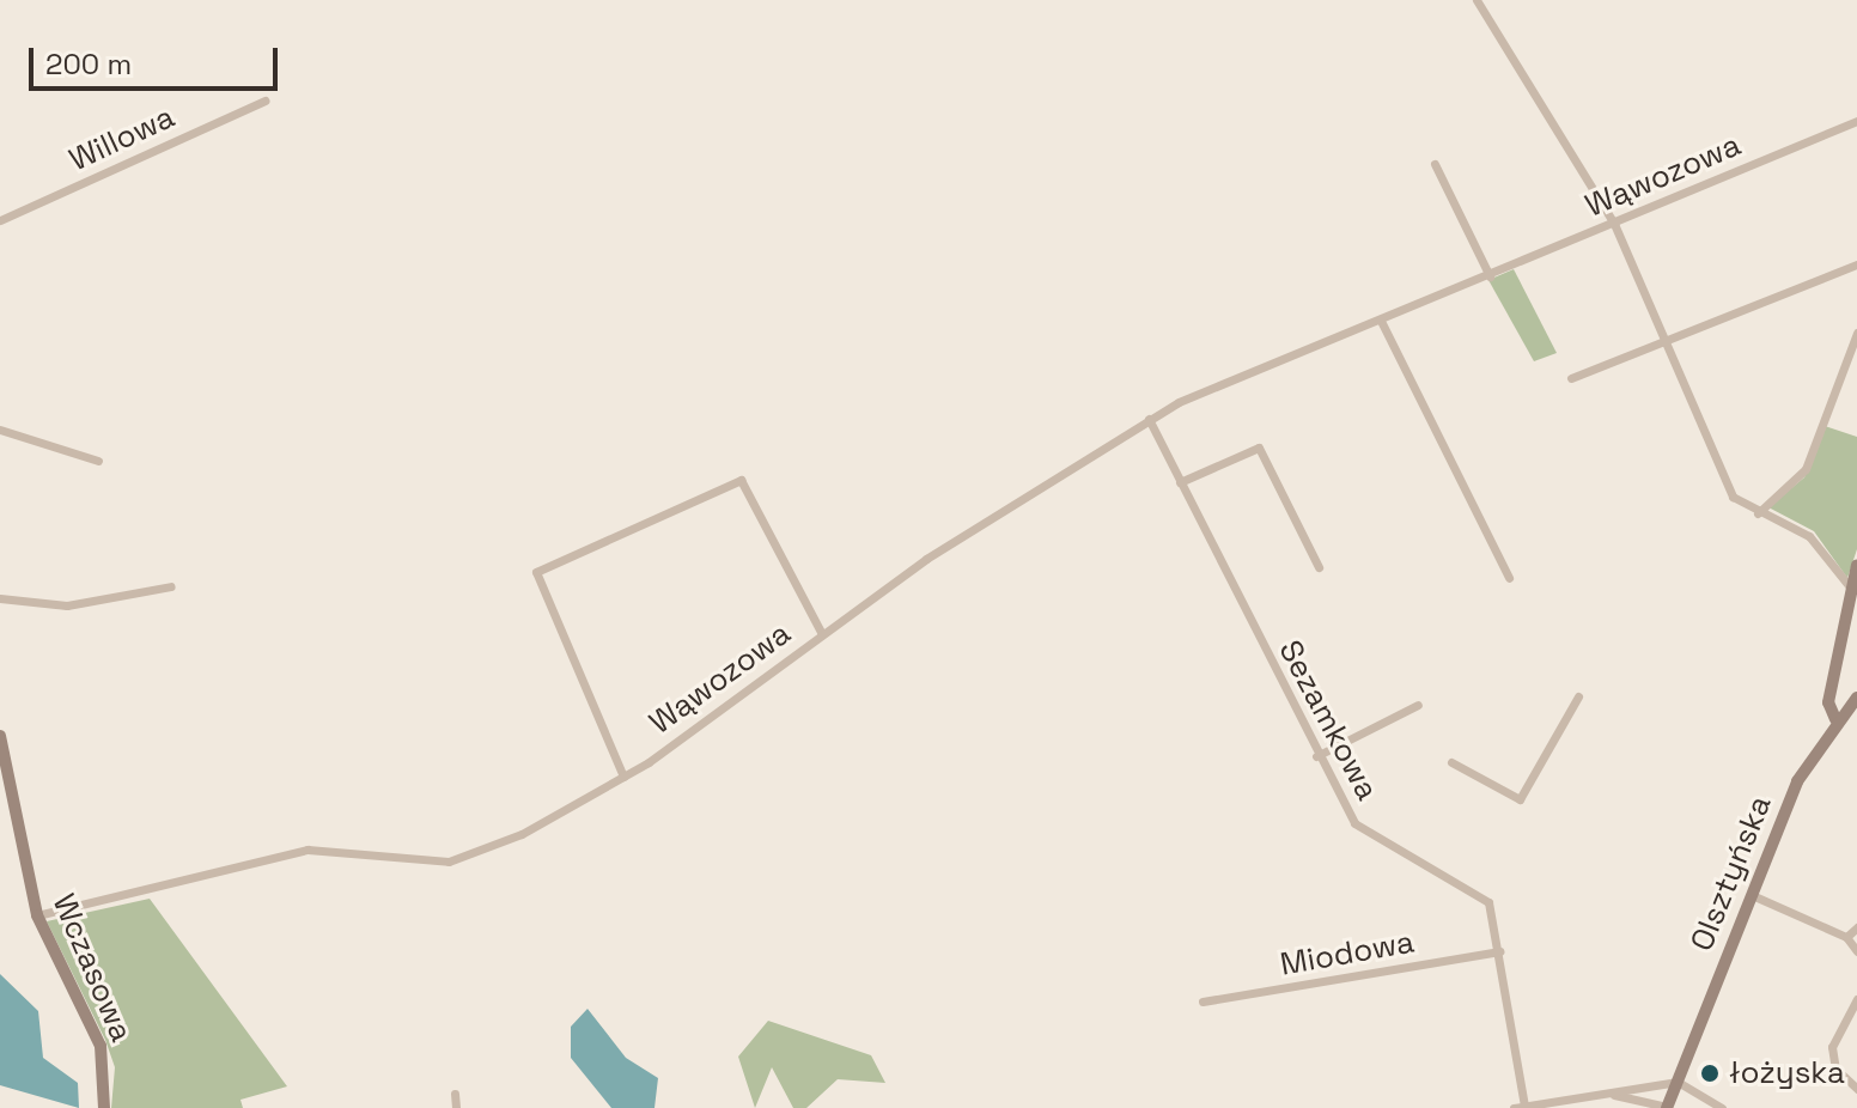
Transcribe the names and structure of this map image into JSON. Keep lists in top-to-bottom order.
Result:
{
  "streets": {
    "street": [
      "Willowa",
      "Wąwozowa",
      "Sezamkowa",
      "Olsztyńska",
      "Miodowa",
      "Wczasowa"
    ]
  },
  "crossings": [
    ["Wąwozowa", "Sezamkowa"],
    ["Wąwozowa", "Wczasowa"],
    ["Sezamkowa", "Miodowa"]
  ],
  "places": ["łożyska"],
  "scale_bar": "200 m"
}
